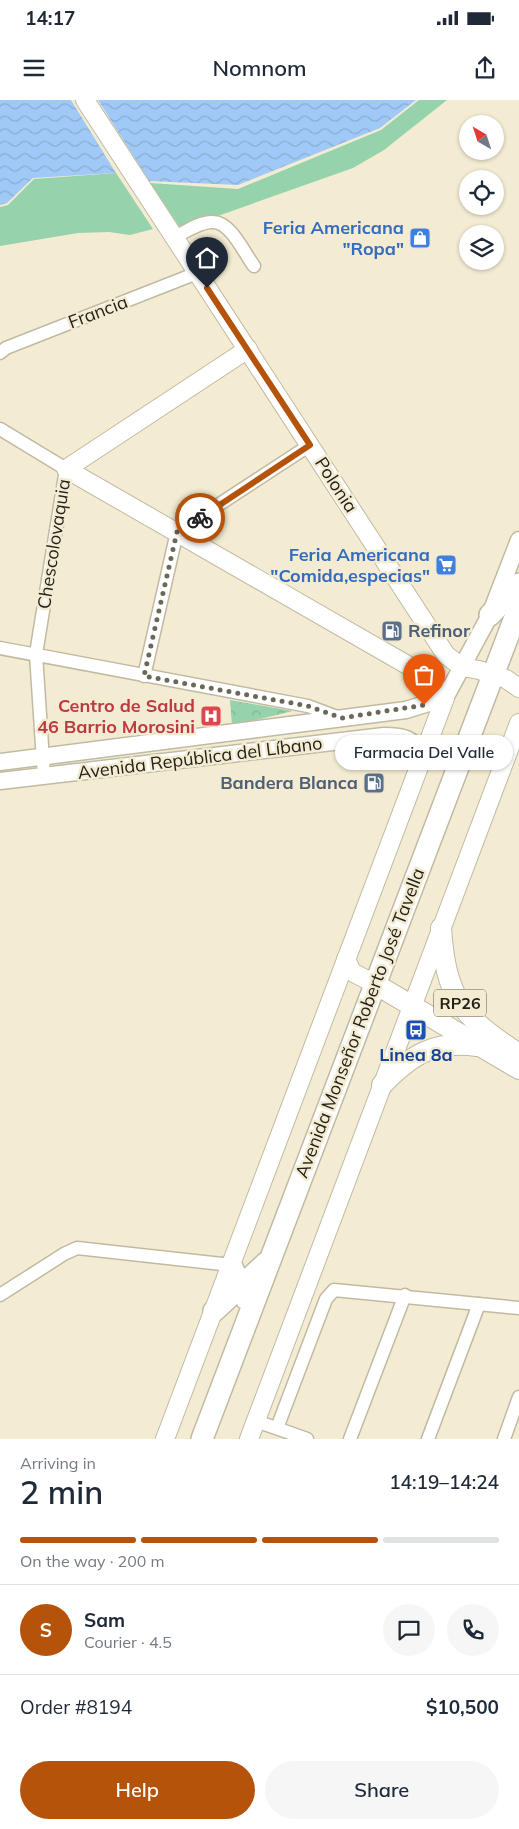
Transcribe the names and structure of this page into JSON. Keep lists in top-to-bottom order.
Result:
{
  "streets": {
    "highway": ["Avenida Monseñor Roberto José Tavella"],
    "main road": ["Polonia", "Chescolovaquia", "RP26"],
    "street": ["Francia", "Avenida República del Líbano"]
  },
  "crossings": [
    ["Francia", "Polonia"],
    ["Polonia", "Chescolovaquia"],
    ["Chescolovaquia", "Avenida República del Líbano"],
    ["RP26", "Avenida Monseñor Roberto José Tavella"]
  ],
  "places": {
    "shop": ["Feria Americana \"Ropa\""],
    "supermarket": ["Feria Americana \"Comida,especias\""],
    "fuel station": ["Refinor", "Bandera Blanca"],
    "other": ["Farmacia Del Valle"],
    "hospital": ["Centro de Salud 46 Barrio Morosini"],
    "bus stop": ["Linea 8a"]
  },
  "north": "top left",
  "page": {
    "status": "14:17",
    "header": "Nomnom",
    "bubble": "Farmacia Del Valle",
    "heading": ["2 min", "Arriving in", "14:19–14:24"],
    "panel": [
      "Sam",
      "Courier · 4.5",
      "Order #8194",
      "$10,500"
    ],
    "bar": "On the way · 200 m",
    "round": "S",
    "buttons": ["Help", "Share"]
  }
}
